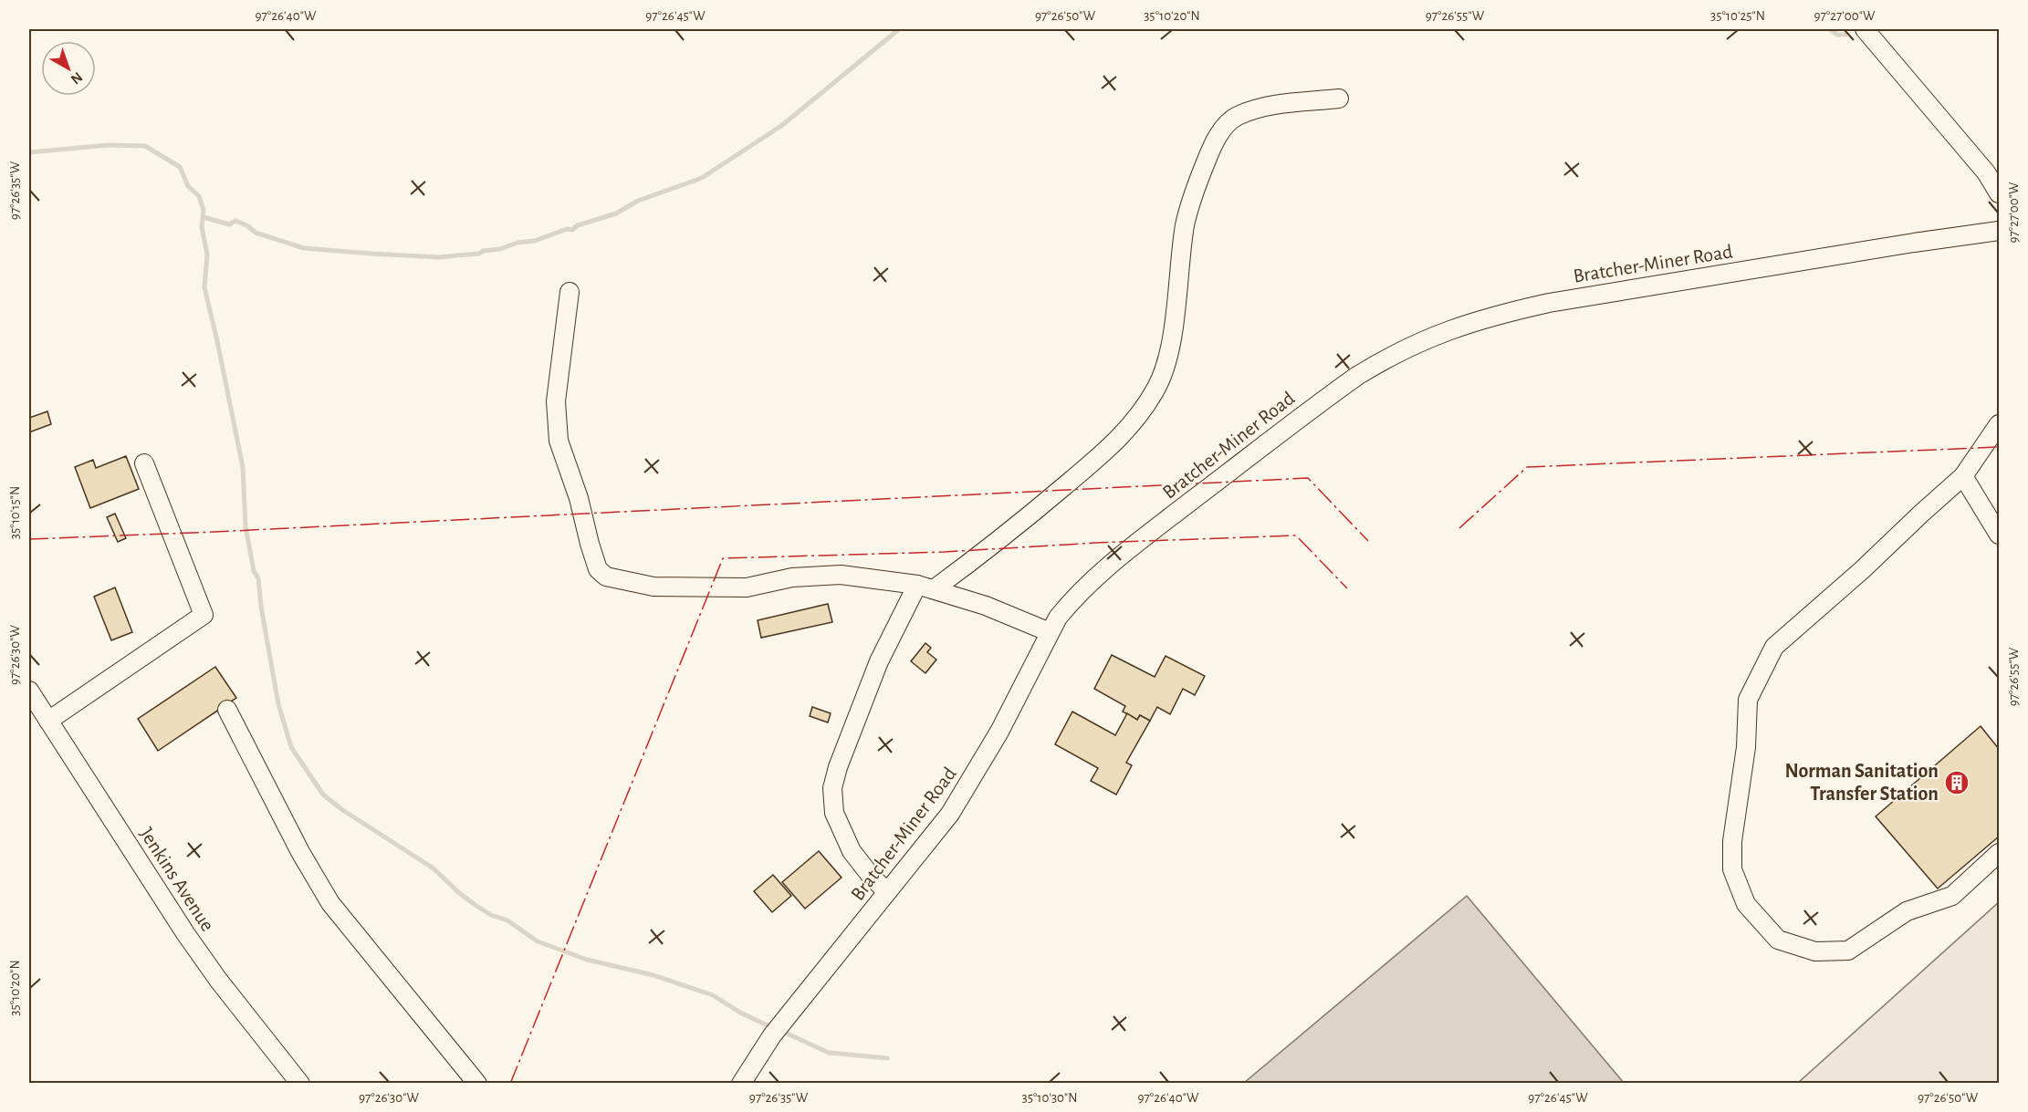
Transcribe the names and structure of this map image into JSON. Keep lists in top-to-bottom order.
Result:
{
  "streets": {
    "street": ["Bratcher-Miner Road", "Jenkins Avenue"]
  },
  "places": {
    "building": ["Norman Sanitation Transfer Station"]
  },
  "north": "bottom right",
  "coordinates": [
    "97°26'40\"W",
    "97°26'45\"W",
    "97°26'50\"W",
    "35°10'20\"N",
    "97°26'55\"W",
    "35°10'25\"N",
    "97°27'00\"W",
    "97°26'35\"W",
    "35°10'15\"N",
    "97°26'30\"W",
    "35°10'30\"N"
  ]
}
